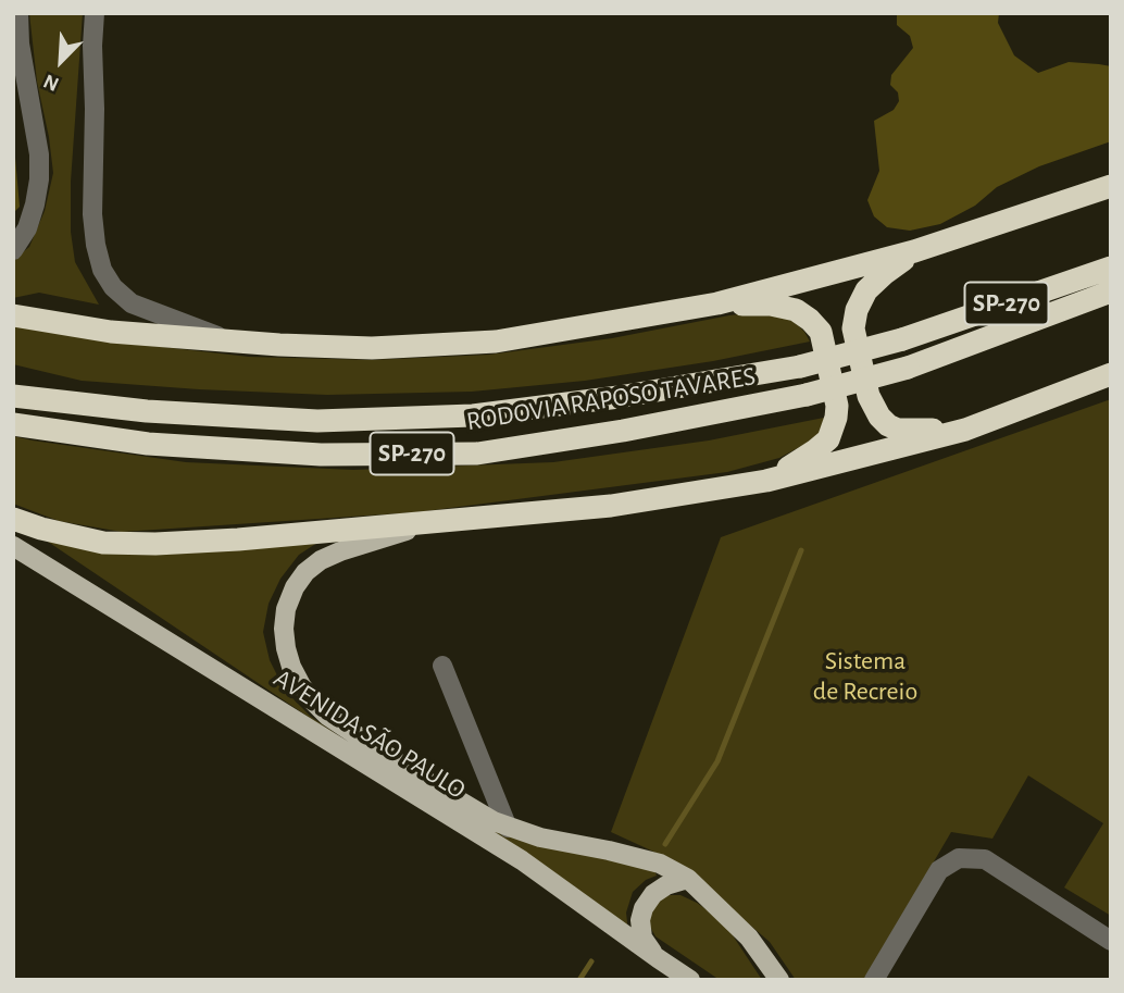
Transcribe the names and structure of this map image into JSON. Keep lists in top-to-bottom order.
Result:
{
  "streets": {
    "highway": ["SP-270", "RODOVIA RAPOSO TAVARES"],
    "main road": ["AVENIDA SÃO PAULO"]
  },
  "parks": ["Sistema de Recreio"],
  "north": "bottom left"
}
